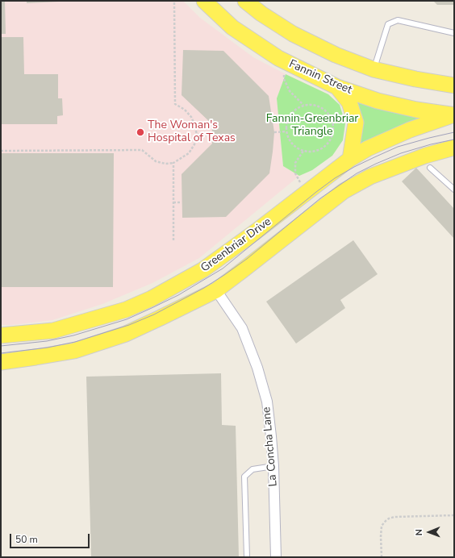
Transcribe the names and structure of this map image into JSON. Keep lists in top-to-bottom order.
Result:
{
  "streets": {
    "main road": ["Fannin Street", "Greenbriar Drive"],
    "street": ["La Concha Lane"]
  },
  "crossings": [
    ["Fannin Street", "Greenbriar Drive"],
    ["Greenbriar Drive", "La Concha Lane"]
  ],
  "parks": ["Fannin-Greenbriar Triangle"],
  "places": ["The Woman's Hospital of Texas"],
  "scale_bar": "50 m",
  "north": "left"
}
